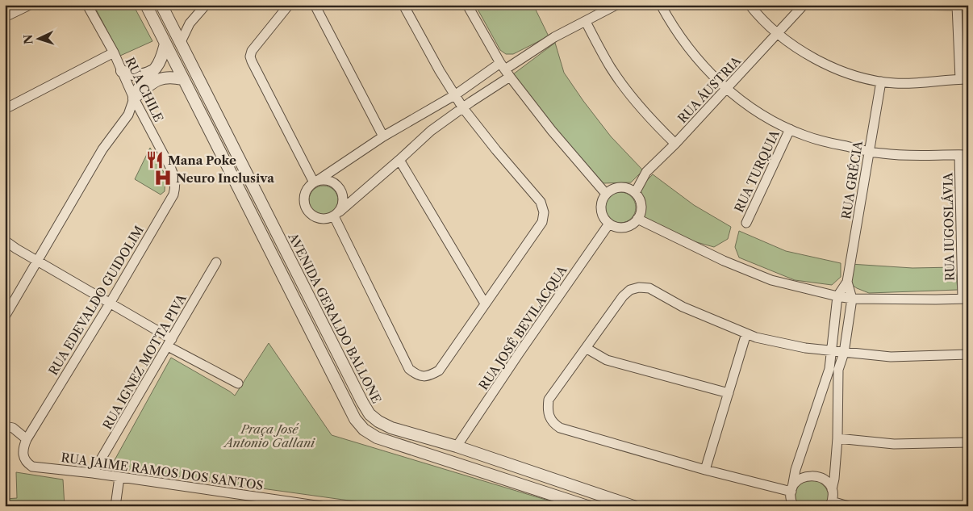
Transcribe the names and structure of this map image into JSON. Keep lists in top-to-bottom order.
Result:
{
  "streets": {
    "street": [
      "RUA CHILE",
      "RUA ÁUSTRIA",
      "RUA TURQUIA",
      "RUA GRÉCIA",
      "RUA IUGOSLÁVIA",
      "RUA EDEVALDO GUIDOLIM",
      "AVENIDA GERALDO BALLONE",
      "RUA JOSÉ BEVILACQUA",
      "RUA IGNEZ MOTTA PIVA",
      "RUA JAIME RAMOS DOS SANTOS"
    ]
  },
  "crossings": [
    ["RUA CHILE", "RUA EDEVALDO GUIDOLIM"],
    ["RUA ÁUSTRIA", "RUA JOSÉ BEVILACQUA"],
    ["RUA EDEVALDO GUIDOLIM", "RUA JAIME RAMOS DOS SANTOS"],
    ["AVENIDA GERALDO BALLONE", "RUA JOSÉ BEVILACQUA"],
    ["RUA IGNEZ MOTTA PIVA", "RUA JAIME RAMOS DOS SANTOS"]
  ],
  "parks": ["Praça José Antonio Gallani"],
  "places": {
    "restaurant": ["Mana Poke"],
    "hospital": ["Neuro Inclusiva"]
  },
  "north": "left"
}
